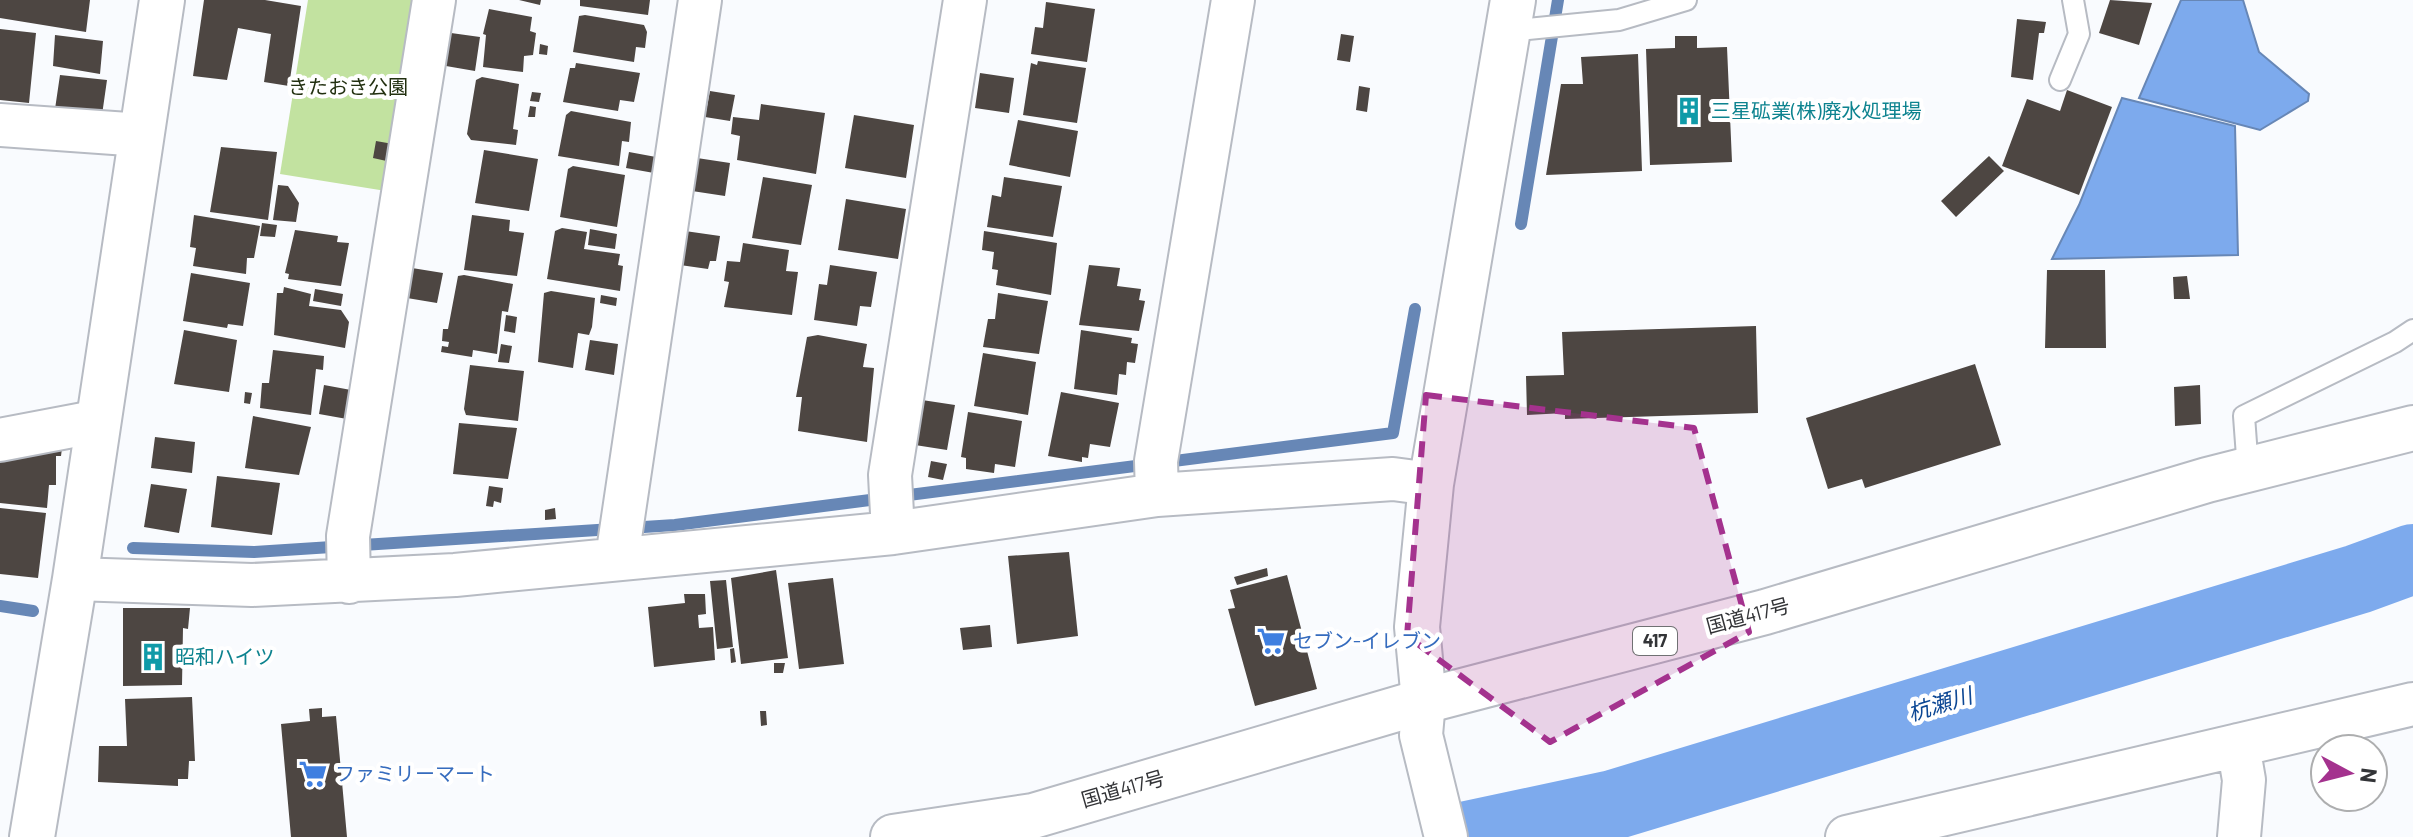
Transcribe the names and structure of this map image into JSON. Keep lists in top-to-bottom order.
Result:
{
  "streets": {
    "main road": ["国道417号", "417"]
  },
  "water": ["杭瀬川"],
  "parks": ["きたおき公園"],
  "places": {
    "building": ["三星砿業(株)廃水処理場", "昭和ハイツ"],
    "supermarket": ["セブン-イレブン", "ファミリーマート"]
  },
  "north": "right"
}
